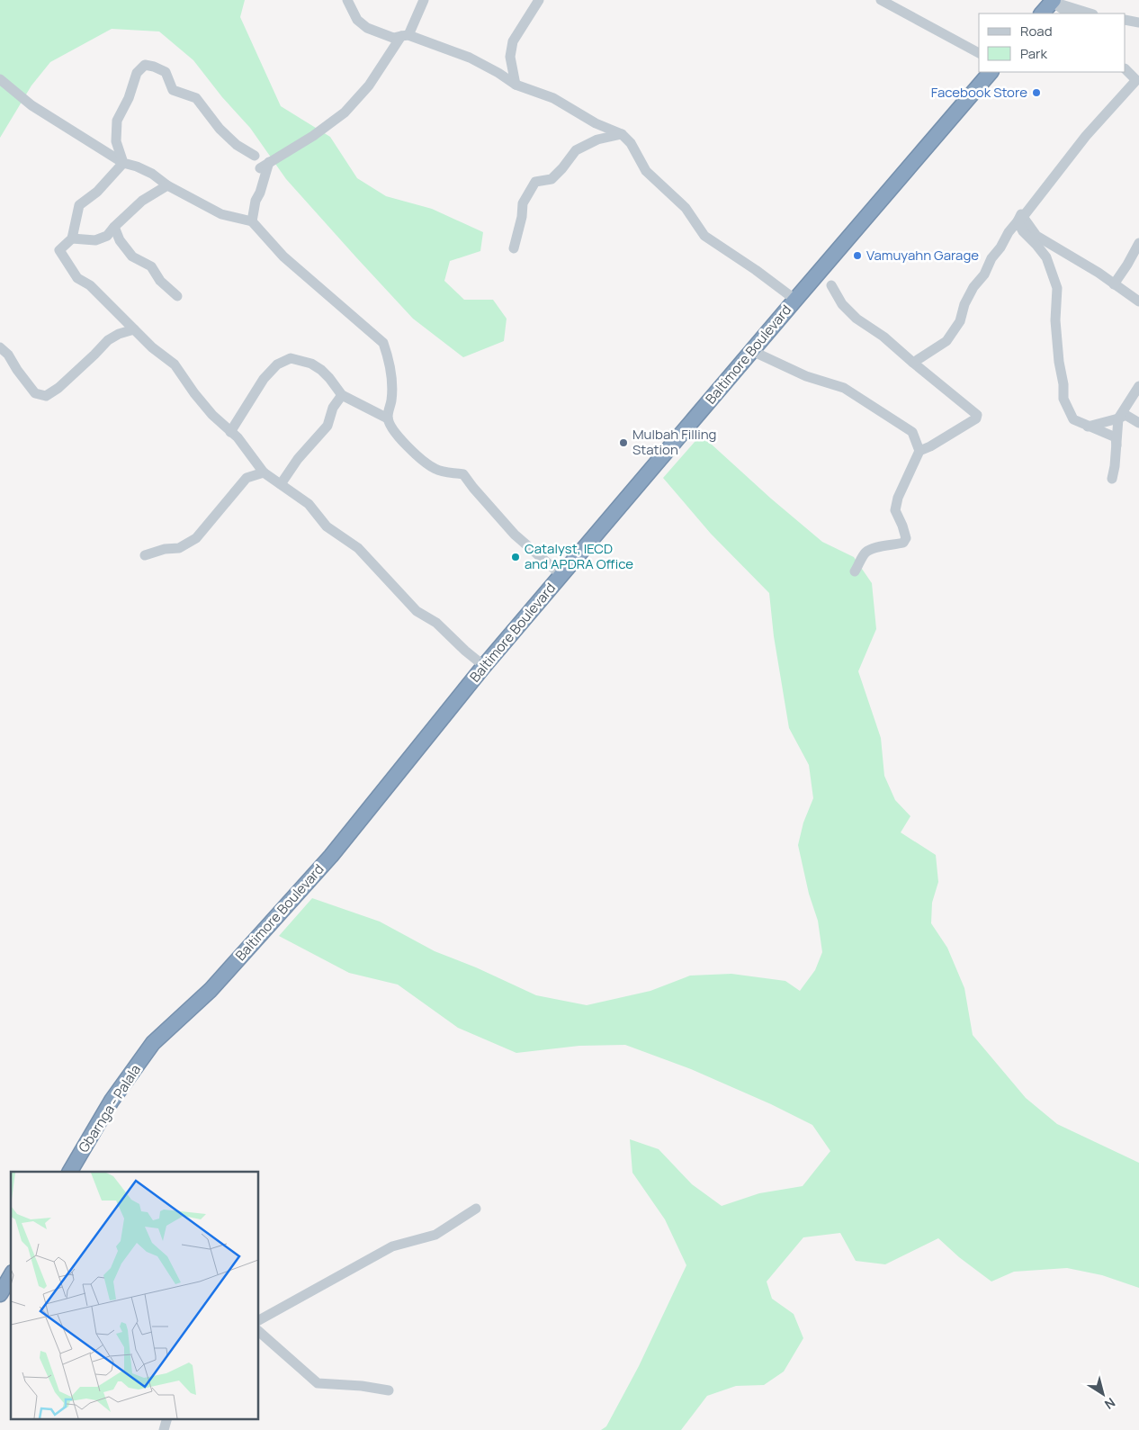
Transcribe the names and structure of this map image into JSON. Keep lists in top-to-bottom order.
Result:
{
  "streets": {
    "highway": ["Baltimore Boulevard", "Gbarnga - Palala"]
  },
  "crossings": [
    ["Baltimore Boulevard", "Gbarnga - Palala"]
  ],
  "places": [
    "Facebook Store",
    "Vamuyahn Garage",
    "Mulbah Filling Station",
    "Catalyst, IECD and APDRA Office"
  ],
  "legend": ["Road", "Park"],
  "north": "bottom right"
}
